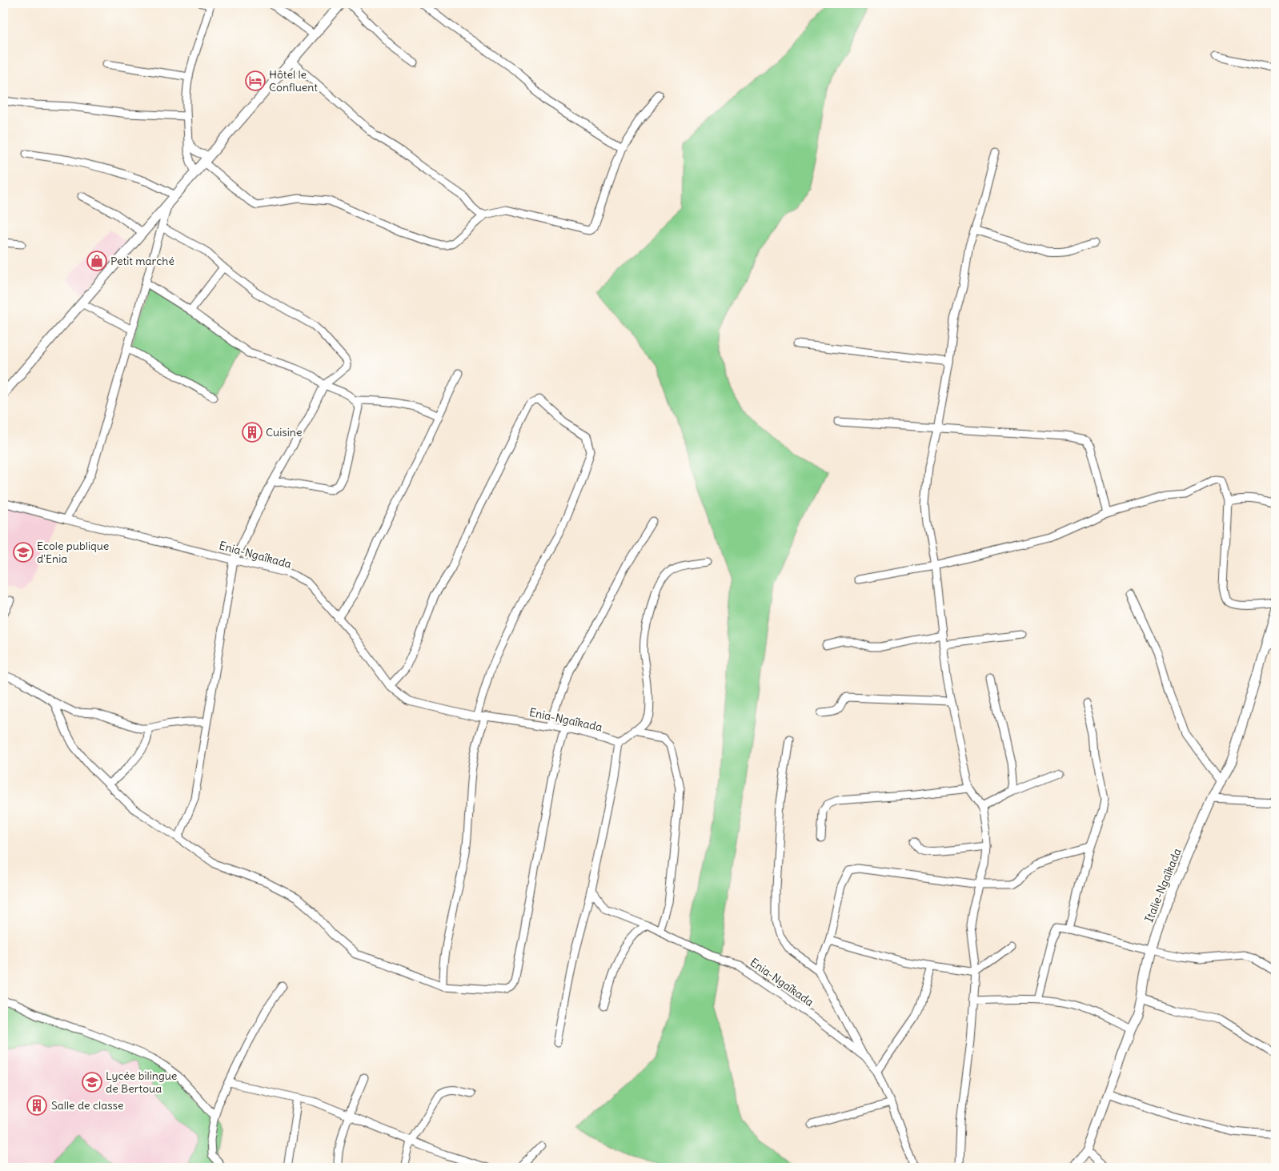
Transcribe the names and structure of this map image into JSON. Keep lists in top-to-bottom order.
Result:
{
  "streets": {
    "street": ["Enia-Ngaîkada", "Italie-Ngaîkada"]
  },
  "places": {
    "hotel": ["Hôtel le Confluent"],
    "shop": ["Petit marché"],
    "building": ["Cuisine", "Salle de classe"],
    "school or university": ["Ecole publique d'Enia", "Lycée bilingue de Bertoua"]
  }
}
